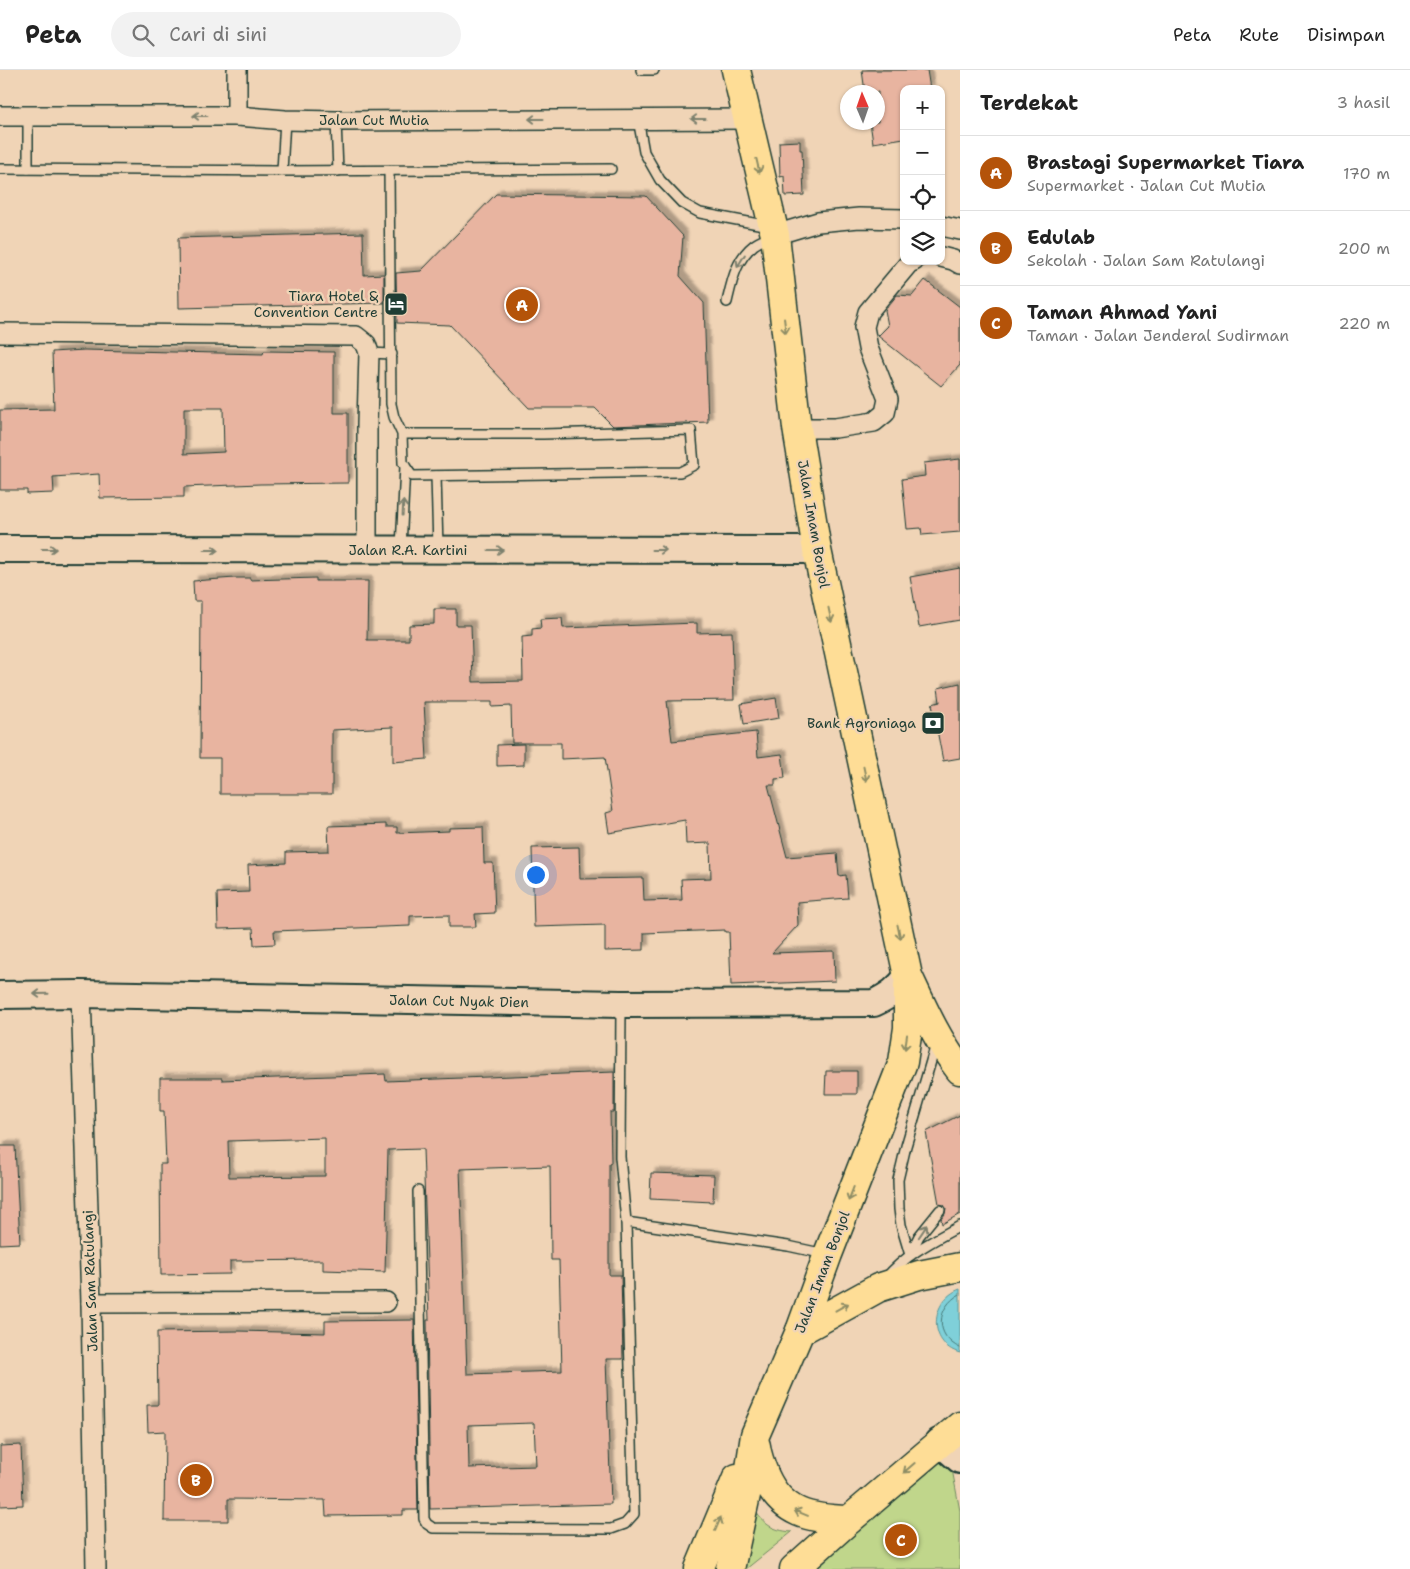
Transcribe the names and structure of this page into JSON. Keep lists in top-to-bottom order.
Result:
{
  "streets": {
    "main road": ["Jalan Imam Bonjol"],
    "street": [
      "Jalan Cut Mutia",
      "Jalan R.A. Kartini",
      "Jalan Cut Nyak Dien",
      "Jalan Sam Ratulangi"
    ]
  },
  "crossings": [
    ["Jalan Cut Mutia", "Jalan Imam Bonjol"],
    ["Jalan Imam Bonjol", "Jalan R.A. Kartini"],
    ["Jalan Imam Bonjol", "Jalan Cut Nyak Dien"],
    ["Jalan Cut Nyak Dien", "Jalan Sam Ratulangi"]
  ],
  "one_way": ["Jalan Cut Mutia", "Jalan Imam Bonjol"],
  "places": {
    "hotel": ["Tiara Hotel & Convention Centre"],
    "bank": ["Bank Agroniaga"]
  },
  "north": "top",
  "page": {
    "header": "Peta",
    "search": "Cari di sini",
    "nav": ["Peta", "Rute", "Disimpan"],
    "heading": ["Terdekat", "3 hasil"],
    "map_buttons": ["+", "−"],
    "list": [
      {
        "mark": "A",
        "name": "Brastagi Supermarket Tiara",
        "note": "Supermarket · Jalan Cut Mutia",
        "value": "170 m"
      },
      {
        "mark": "B",
        "name": "Edulab",
        "note": "Sekolah · Jalan Sam Ratulangi",
        "value": "200 m"
      },
      {
        "mark": "C",
        "name": "Taman Ahmad Yani",
        "note": "Taman · Jalan Jenderal Sudirman",
        "value": "220 m"
      }
    ],
    "pins": ["A", "B", "C"]
  }
}
